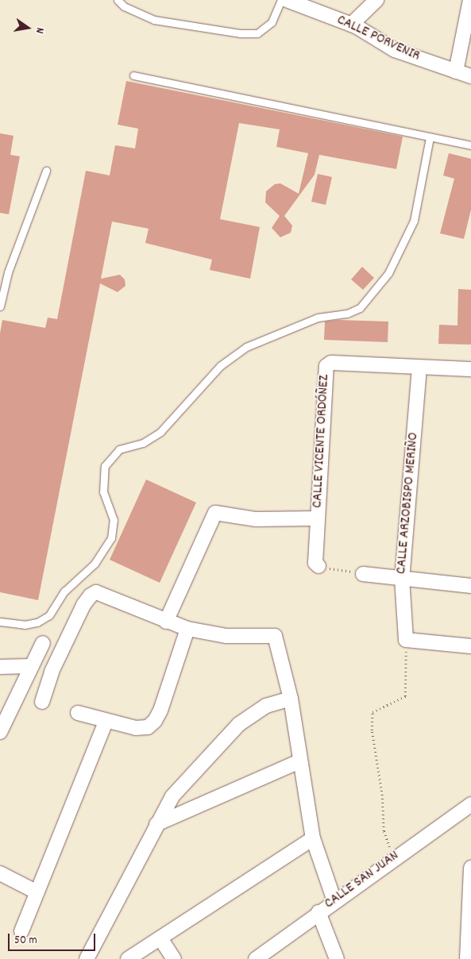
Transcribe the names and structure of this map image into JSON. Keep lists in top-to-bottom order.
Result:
{
  "streets": {
    "street": [
      "CALLE PORVENIR",
      "CALLE VICENTE ORDÓÑEZ",
      "CALLE ARZOBISPO MERIÑO",
      "CALLE SAN JUAN"
    ]
  },
  "crossings": [
    ["CALLE VICENTE ORDÓÑEZ", "CALLE ARZOBISPO MERIÑO"]
  ],
  "scale_bar": "50 m",
  "north": "right"
}
